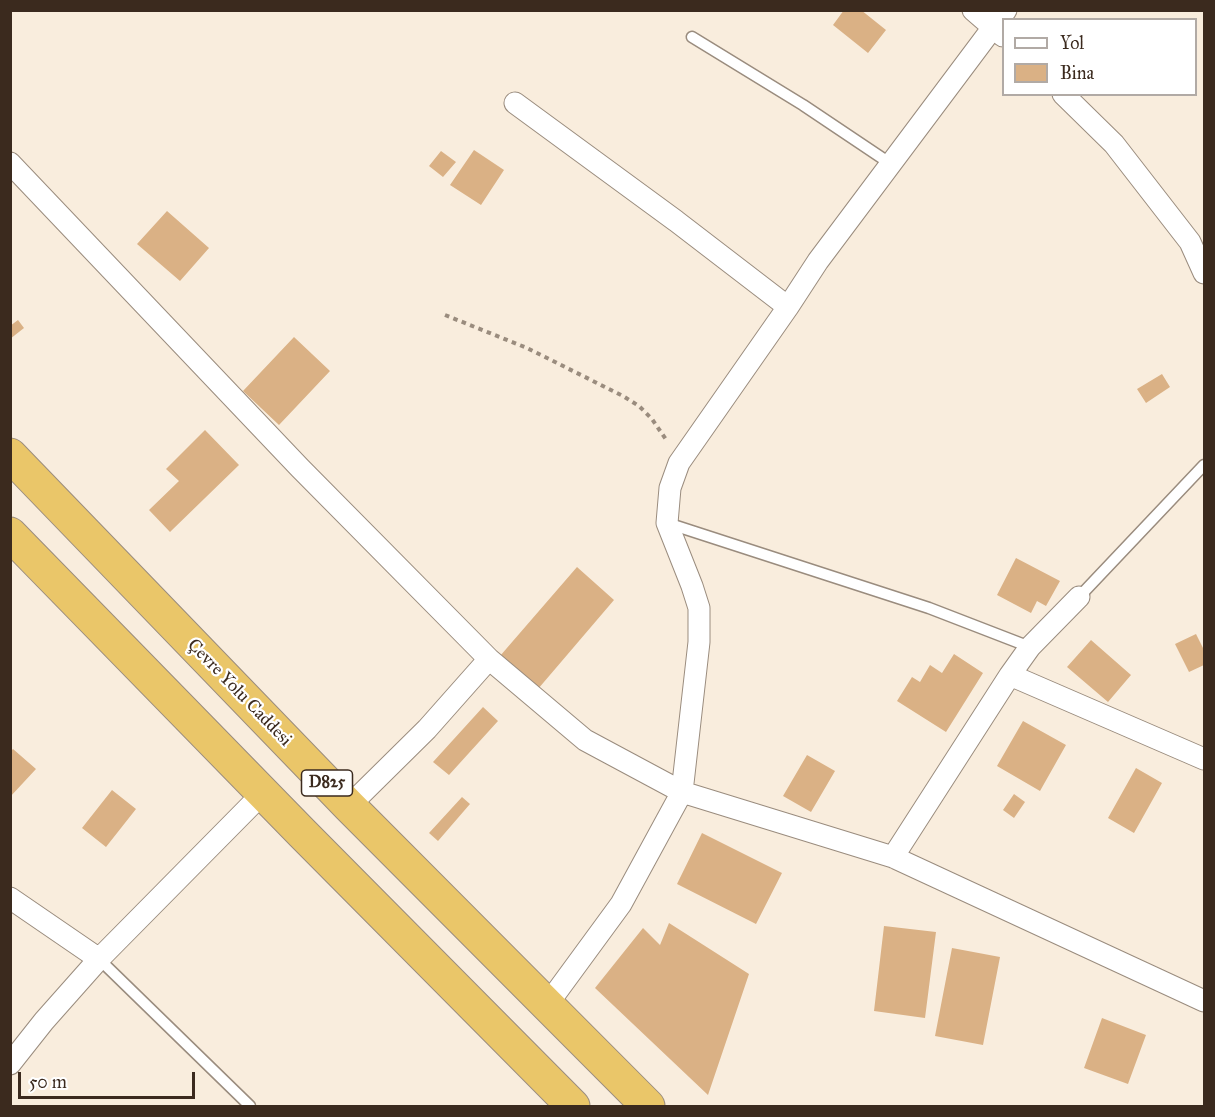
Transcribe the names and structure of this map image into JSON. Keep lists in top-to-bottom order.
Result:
{
  "streets": {
    "highway": ["Çevre Yolu Caddesi", "D825"]
  },
  "legend": ["Yol", "Bina"],
  "scale_bar": "50 m"
}
